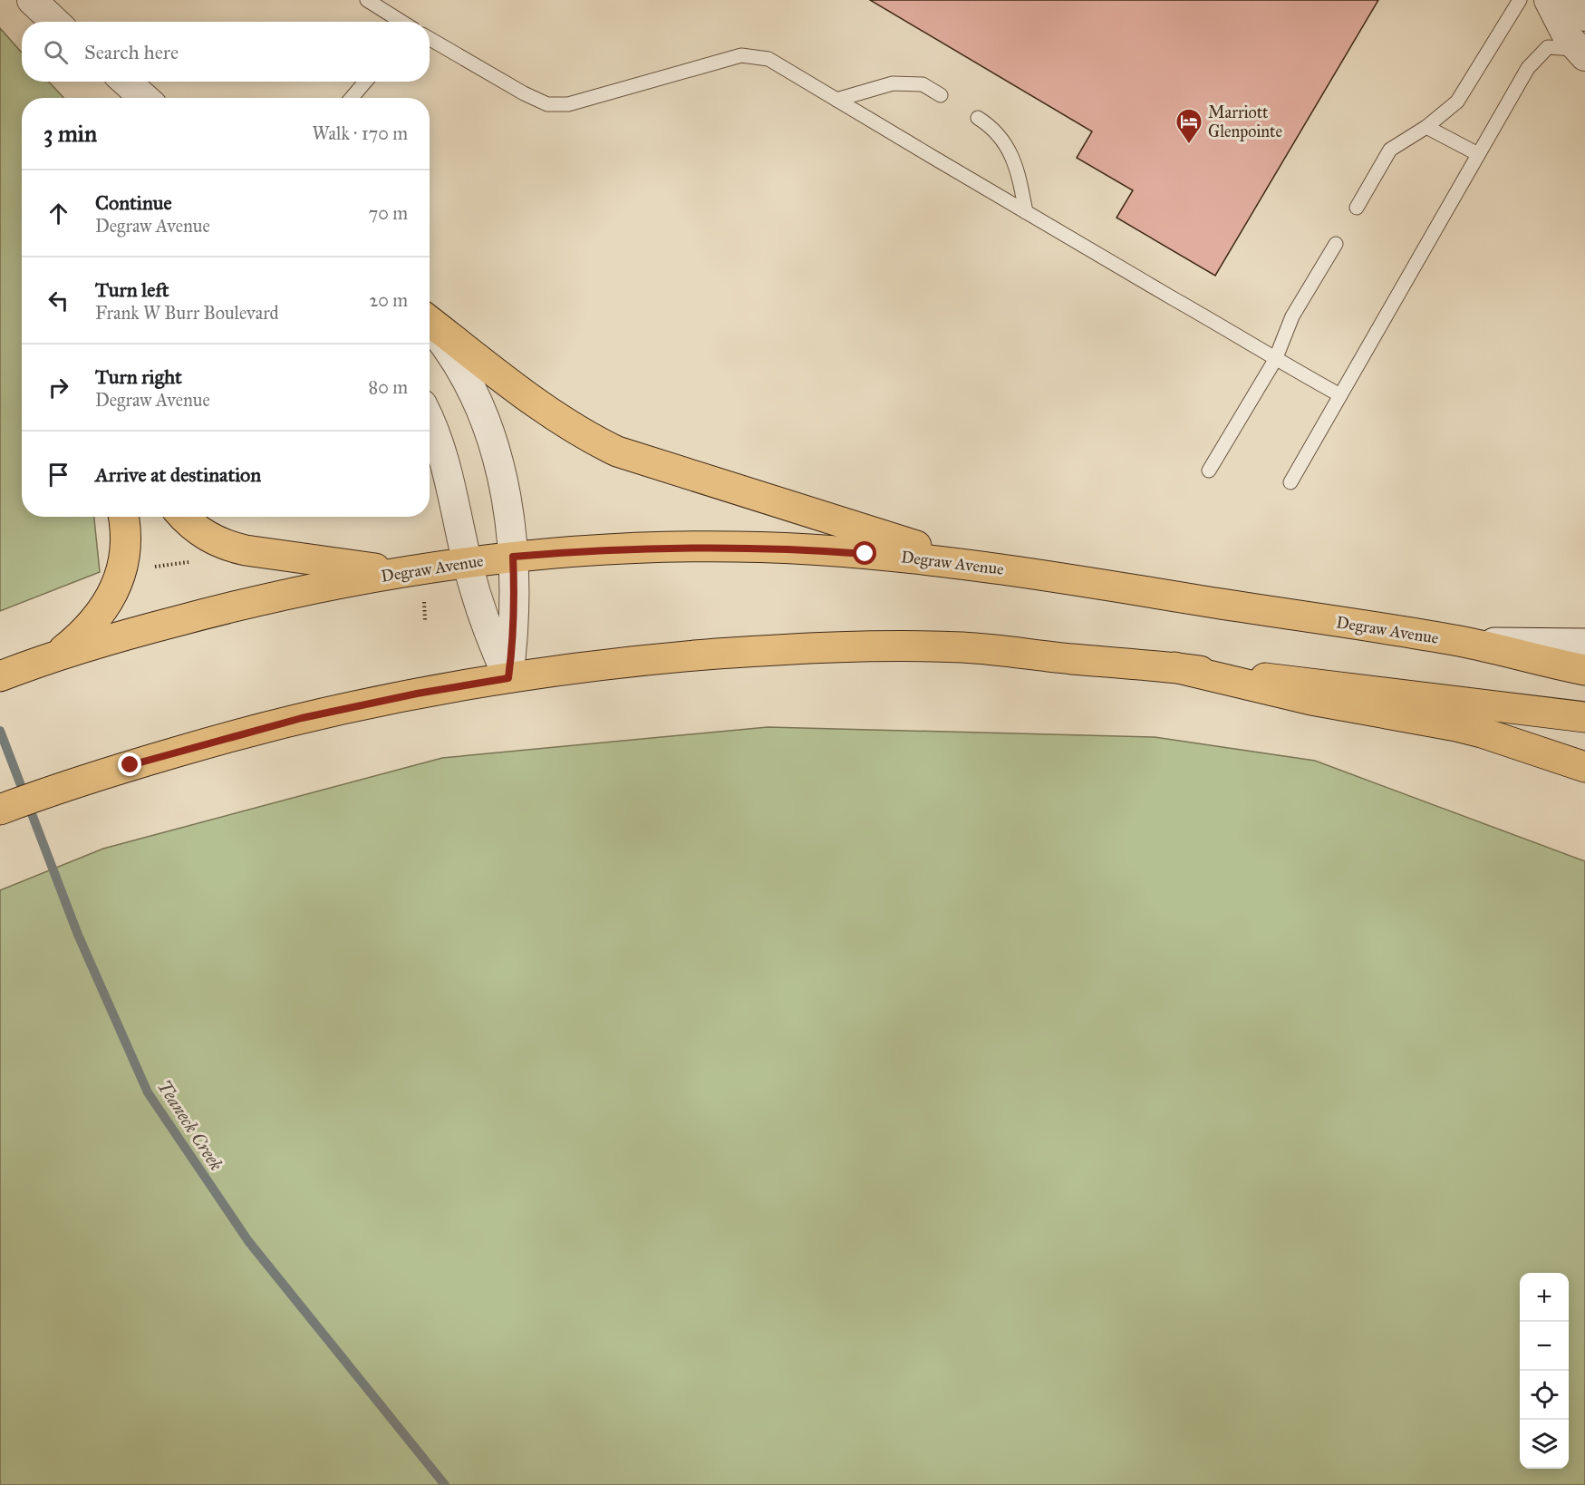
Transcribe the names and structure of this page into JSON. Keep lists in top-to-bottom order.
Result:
{
  "streets": {
    "main road": ["Degraw Avenue"]
  },
  "water": ["Teaneck Creek"],
  "places": {
    "hotel": ["Marriott Glenpointe"]
  },
  "page": {
    "search": "Search here",
    "heading": ["3 min", "Walk · 170 m"],
    "list": [
      ["Continue", "Degraw Avenue", "70 m"],
      ["Turn left", "Frank W Burr Boulevard", "20 m"],
      ["Turn right", "Degraw Avenue", "80 m"],
      "Arrive at destination"
    ],
    "map_buttons": ["+", "−"]
  }
}
